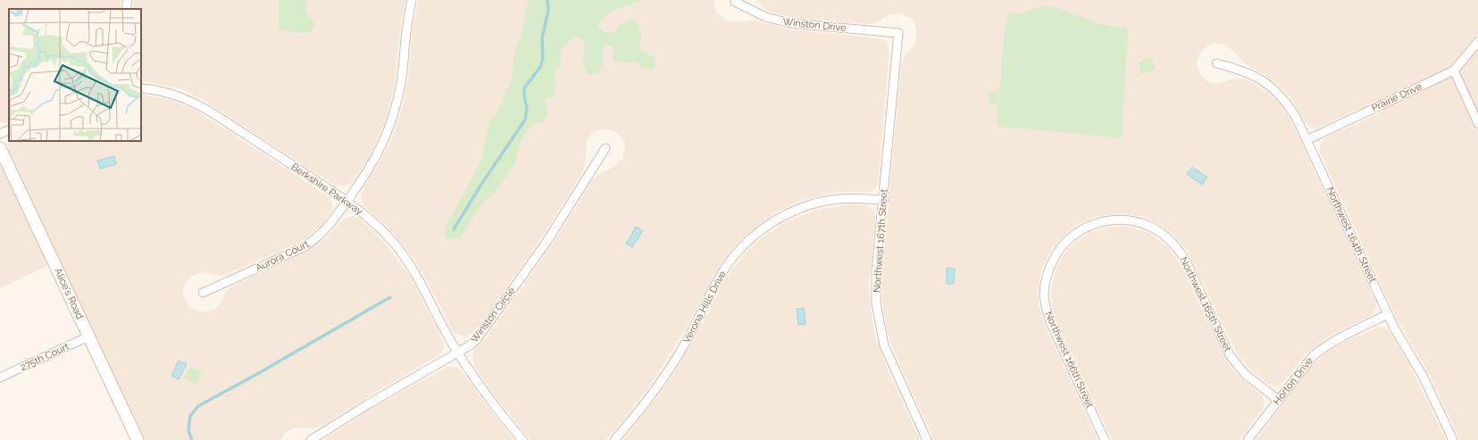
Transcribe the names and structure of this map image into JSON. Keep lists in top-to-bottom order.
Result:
{
  "streets": {
    "main road": ["Alice's Road"],
    "street": [
      "Winston Drive",
      "Prairie Drive",
      "Berkshire Parkway",
      "Northwest 164th Street",
      "Northwest 167th Street",
      "Aurora Court",
      "Northwest 165th Street",
      "Verona Hills Drive",
      "Winston Circle",
      "275th Court",
      "Northwest 166th Street",
      "Horton Drive"
    ]
  },
  "crossings": [
    ["Winston Drive", "Northwest 167th Street"],
    ["Prairie Drive", "Northwest 164th Street"],
    ["Berkshire Parkway", "Aurora Court"],
    ["Berkshire Parkway", "Winston Circle"],
    ["Northwest 164th Street", "Horton Drive"],
    ["Northwest 167th Street", "Verona Hills Drive"],
    ["Alice's Road", "275th Court"],
    ["Northwest 165th Street", "Northwest 166th Street"],
    ["Northwest 165th Street", "Horton Drive"]
  ]
}
